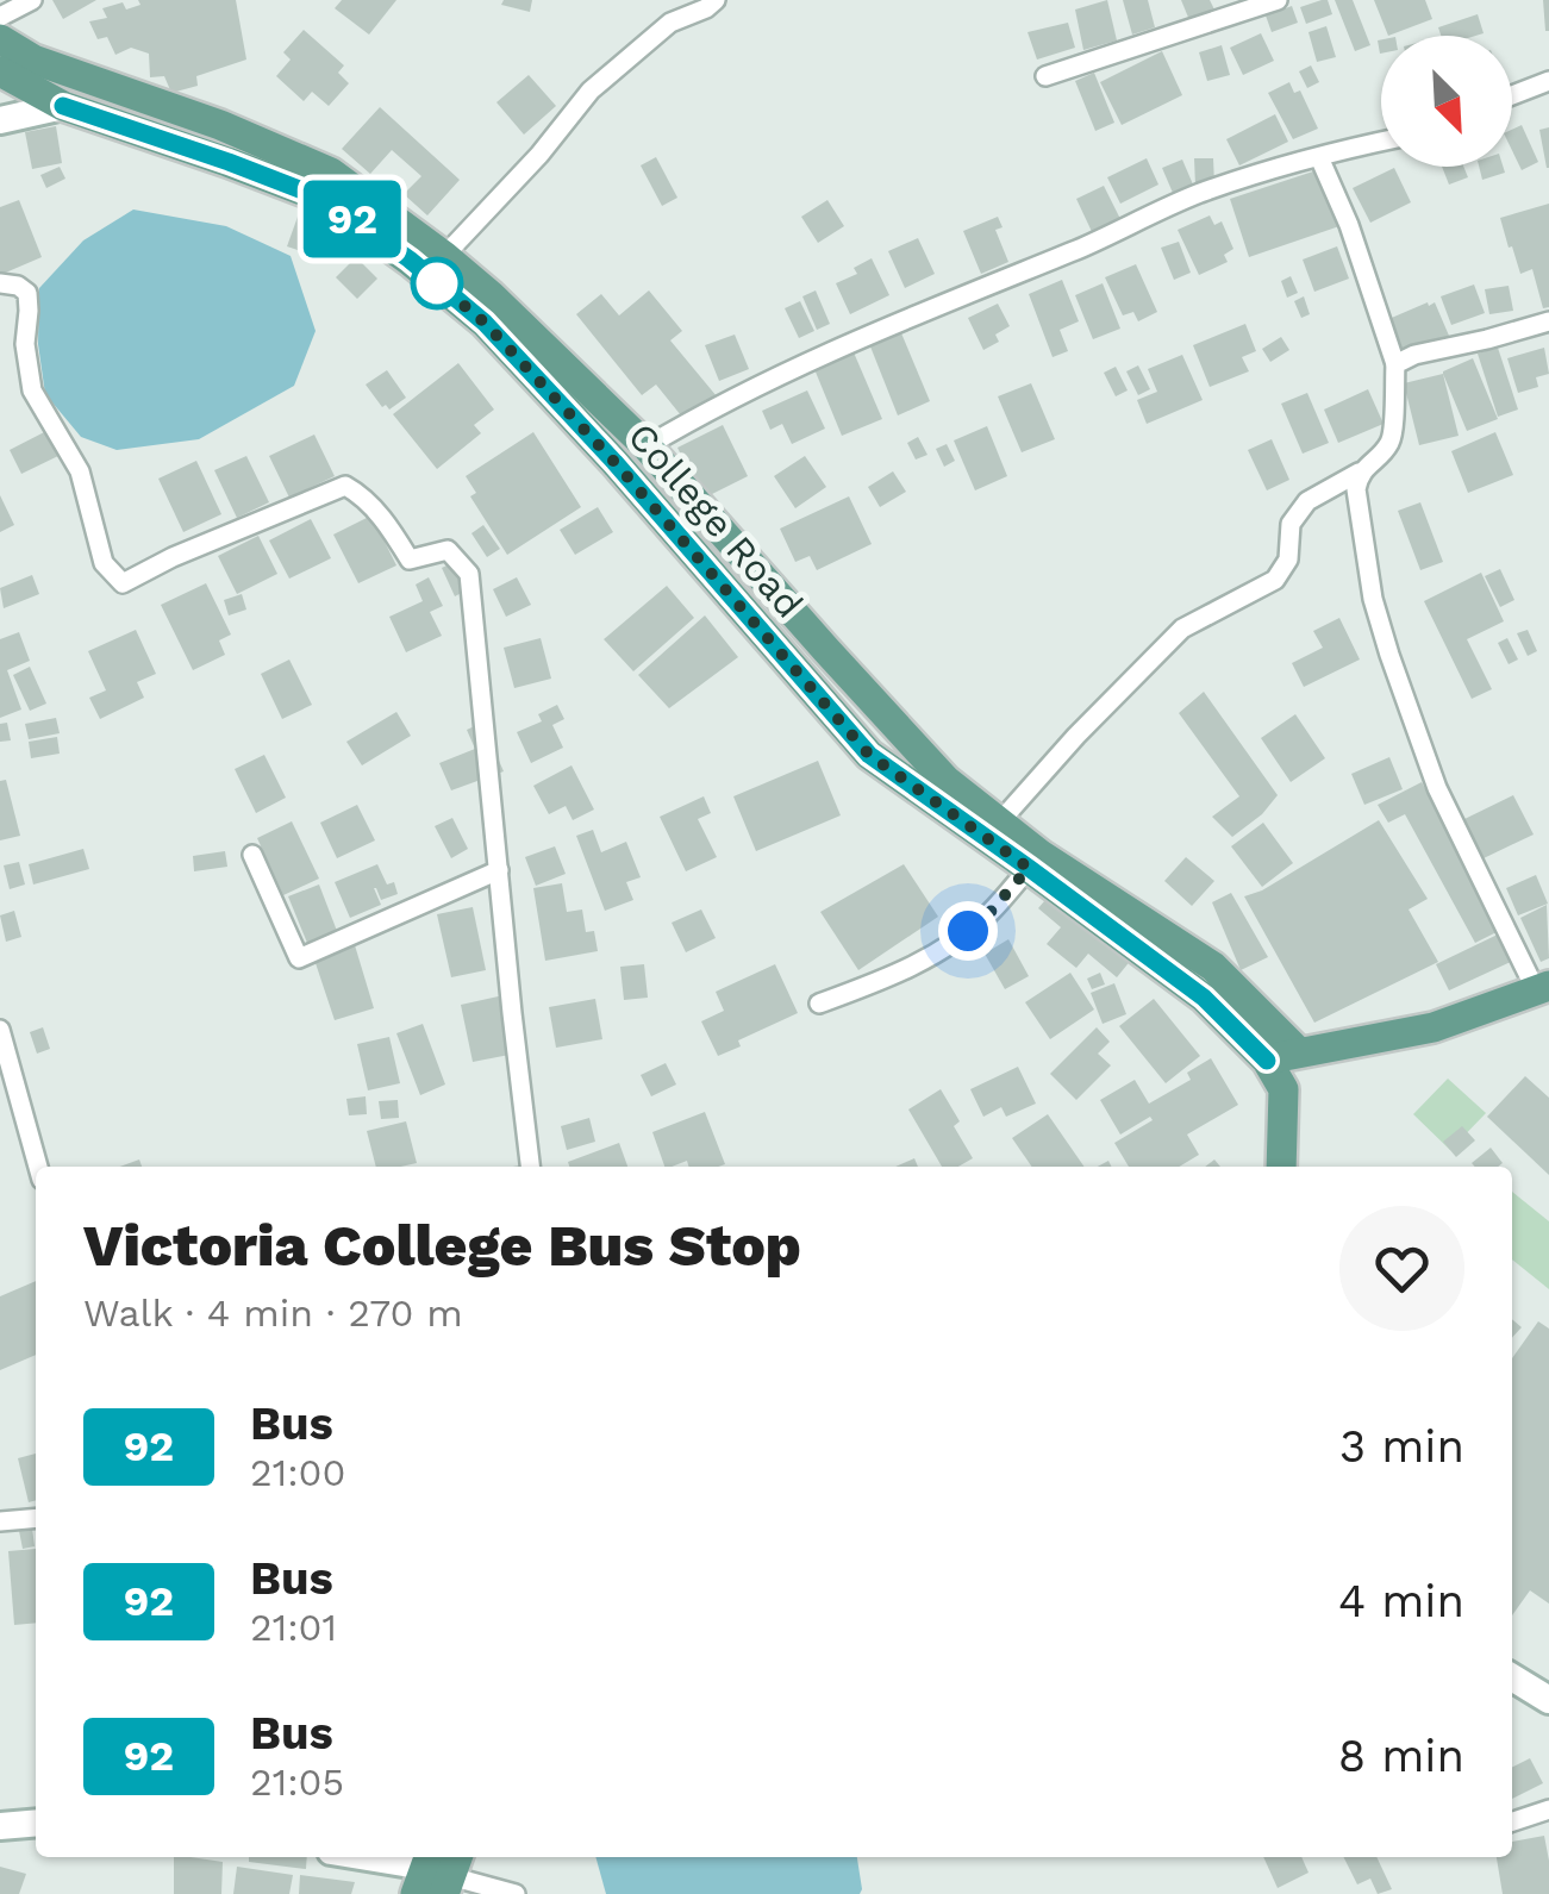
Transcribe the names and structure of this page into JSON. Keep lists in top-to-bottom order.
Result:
{
  "streets": {
    "main road": ["College Road"]
  },
  "lines": ["bus line 92"],
  "north": "bottom right",
  "page": {
    "on_map": "92",
    "heading": ["Victoria College Bus Stop", "Walk · 4 min · 270 m"],
    "list": [
      {
        "mark": "92",
        "name": "Bus",
        "note": "21:00",
        "value": "3 min"
      },
      {
        "mark": "92",
        "name": "Bus",
        "note": "21:01",
        "value": "4 min"
      },
      {
        "mark": "92",
        "name": "Bus",
        "note": "21:05",
        "value": "8 min"
      }
    ]
  }
}
